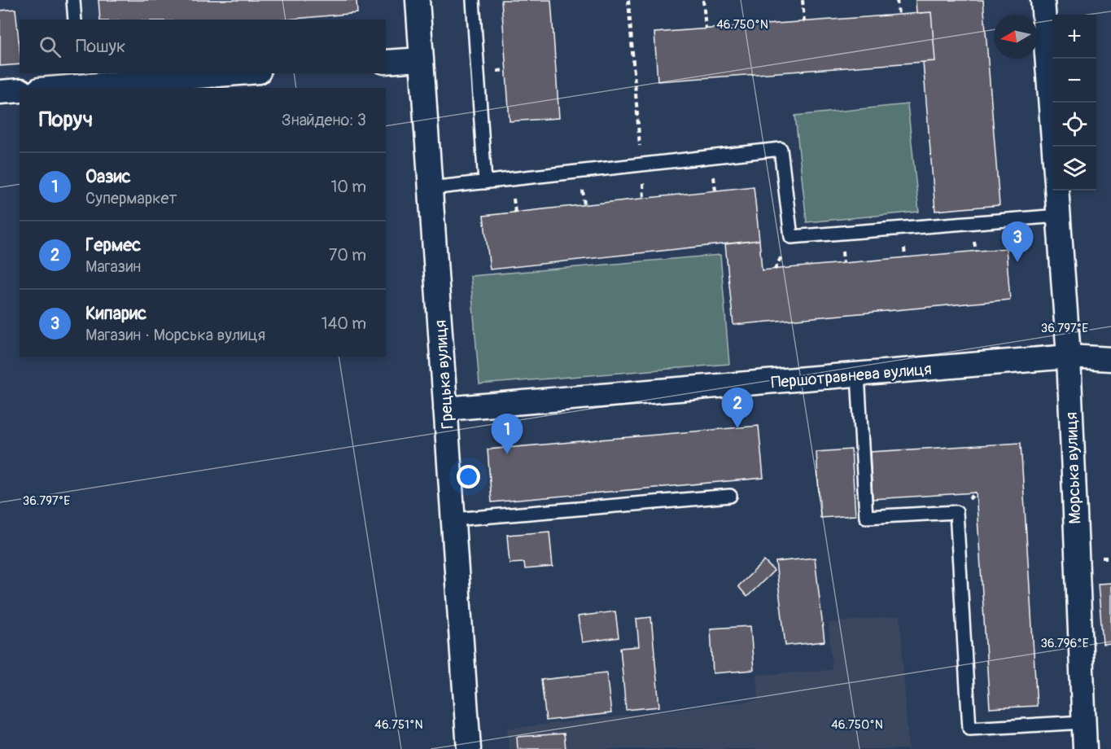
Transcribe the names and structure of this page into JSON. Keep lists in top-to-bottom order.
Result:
{
  "streets": {
    "street": ["Грецька вулиця", "Першотравнева вулиця", "Морська вулиця"]
  },
  "crossings": [
    ["Грецька вулиця", "Першотравнева вулиця"],
    ["Першотравнева вулиця", "Морська вулиця"]
  ],
  "north": "left",
  "page": {
    "map_buttons": ["+", "−"],
    "search": "Пошук",
    "heading": ["Поруч", "Знайдено: 3"],
    "list": [
      {
        "mark": "1",
        "name": "Оазис",
        "note": "Супермаркет",
        "value": "10 m"
      },
      {
        "mark": "2",
        "name": "Гермес",
        "note": "Магазин",
        "value": "70 m"
      },
      {
        "mark": "3",
        "name": "Кипарис",
        "note": "Магазин · Морська вулиця",
        "value": "140 m"
      }
    ],
    "pins": ["3", "2", "1"]
  },
  "coordinates": [
    "46.750°N",
    "36.797°E",
    "36.796°E",
    "46.751°N"
  ]
}
